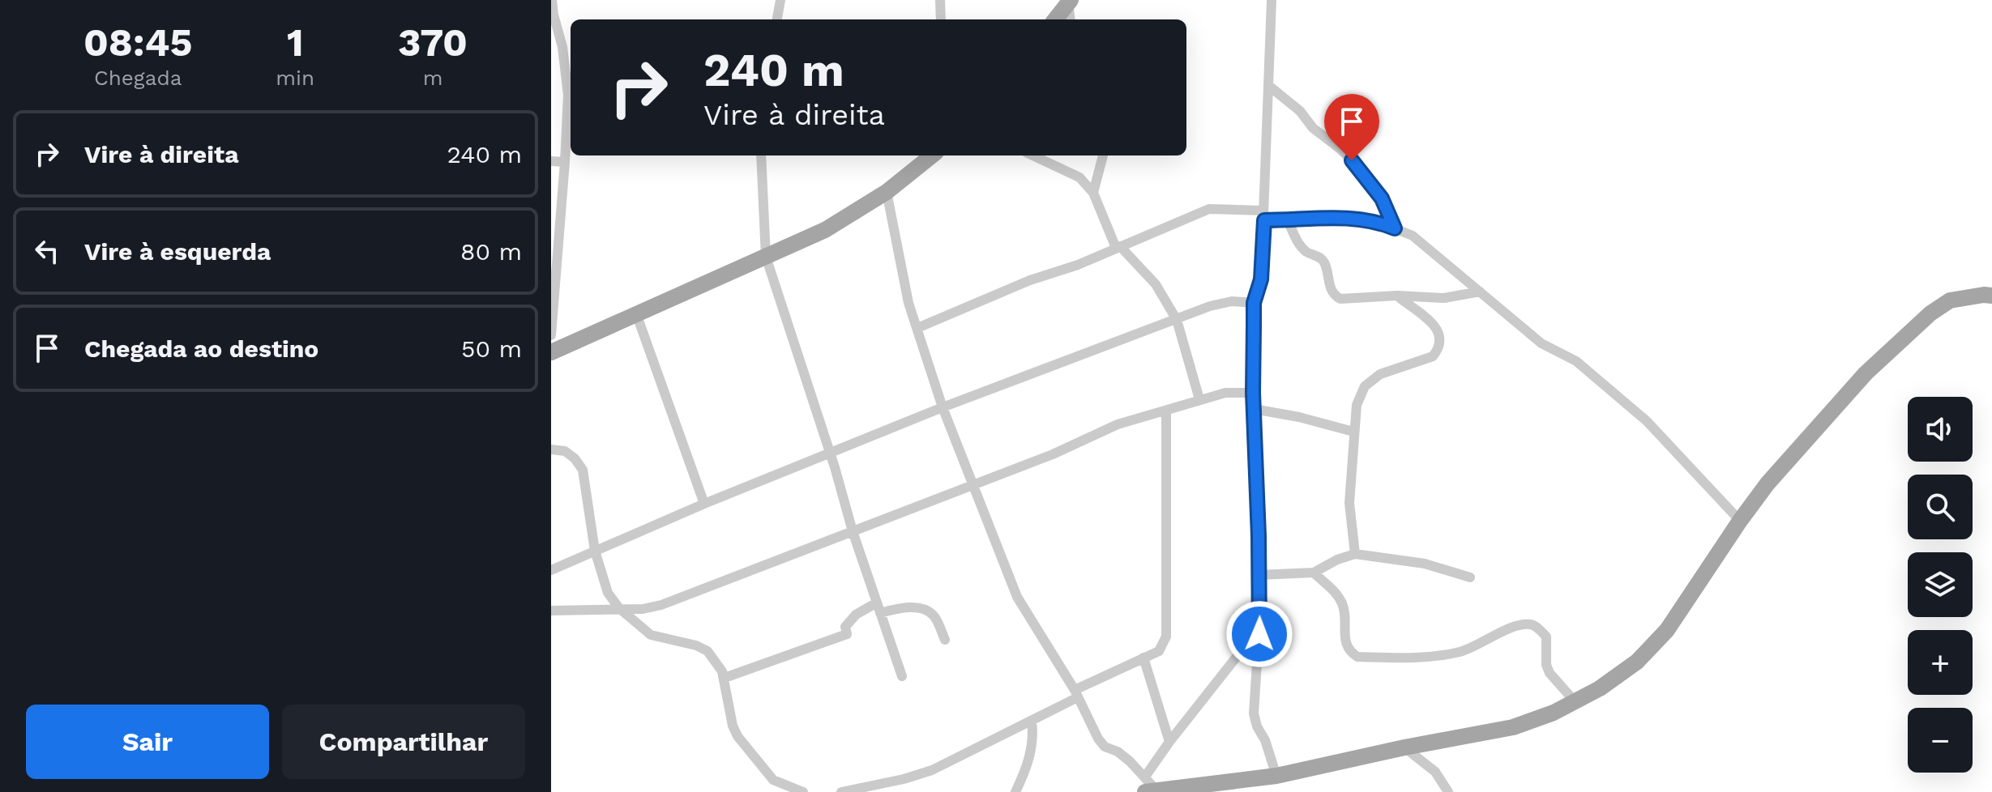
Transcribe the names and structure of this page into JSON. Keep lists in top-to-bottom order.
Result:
{
  "page": {
    "eta": [
      "08:45",
      "Chegada",
      "1",
      "min",
      "370",
      "m"
    ],
    "turn": ["240 m", "Vire à direita"],
    "list": [
      {
        "name": "Vire à direita",
        "value": "240 m"
      },
      {
        "name": "Vire à esquerda",
        "value": "80 m"
      },
      {
        "name": "Chegada ao destino",
        "value": "50 m"
      }
    ],
    "map_buttons": ["+", "−"],
    "buttons": ["Sair", "Compartilhar"]
  }
}
